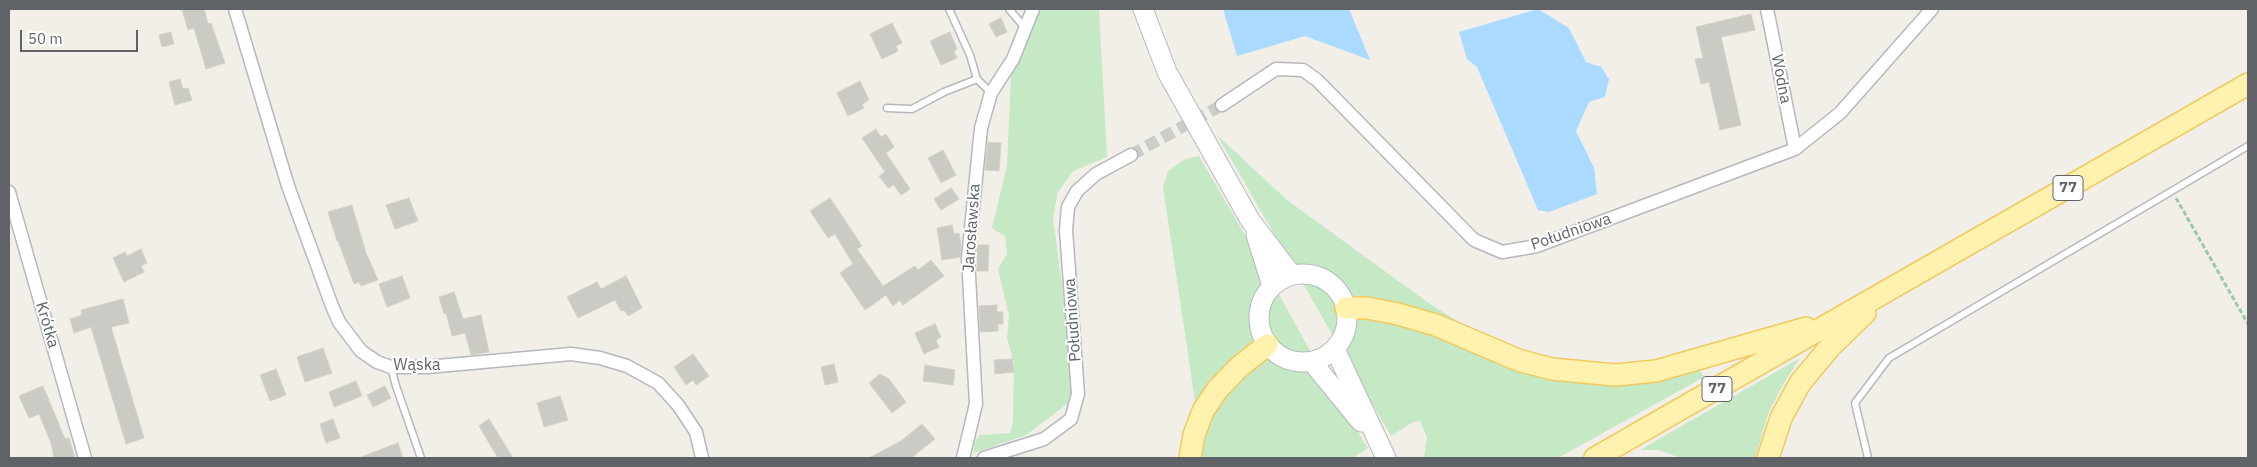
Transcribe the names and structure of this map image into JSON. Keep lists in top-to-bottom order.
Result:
{
  "streets": {
    "main road": ["77"],
    "street": [
      "Wodna",
      "Jarosławska",
      "Południowa",
      "Krótka",
      "Wąska"
    ]
  },
  "crossings": [
    ["Wodna", "Południowa"]
  ],
  "scale_bar": "50 m"
}
